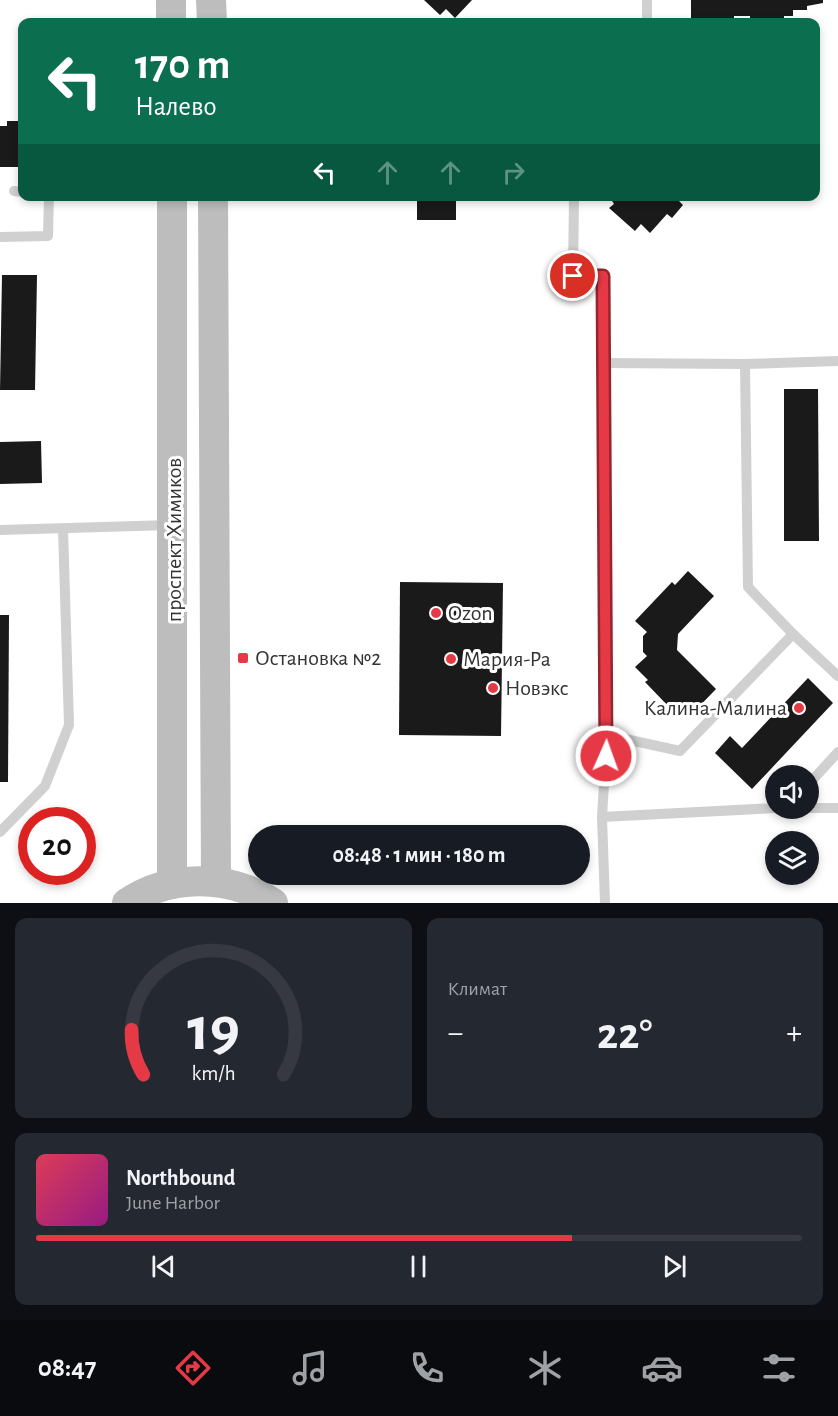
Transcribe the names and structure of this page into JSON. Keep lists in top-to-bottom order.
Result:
{
  "streets": {
    "street": ["проспект Химиков"]
  },
  "places": {
    "other": [
      "Ozon",
      "Мария-Ра",
      "Новэкс",
      "Калина-Малина"
    ],
    "transit": ["Остановка №2"]
  },
  "page": {
    "turn": ["170 m", "Налево"],
    "limit": "20",
    "trip": "08:48 · 1 мин · 180 m",
    "tile": "Климат",
    "heat": ["−", "22°", "+"],
    "song": ["Northbound", "June Harbor"],
    "tabs": "08:47",
    "gauge": ["19", "km/h"]
  }
}
